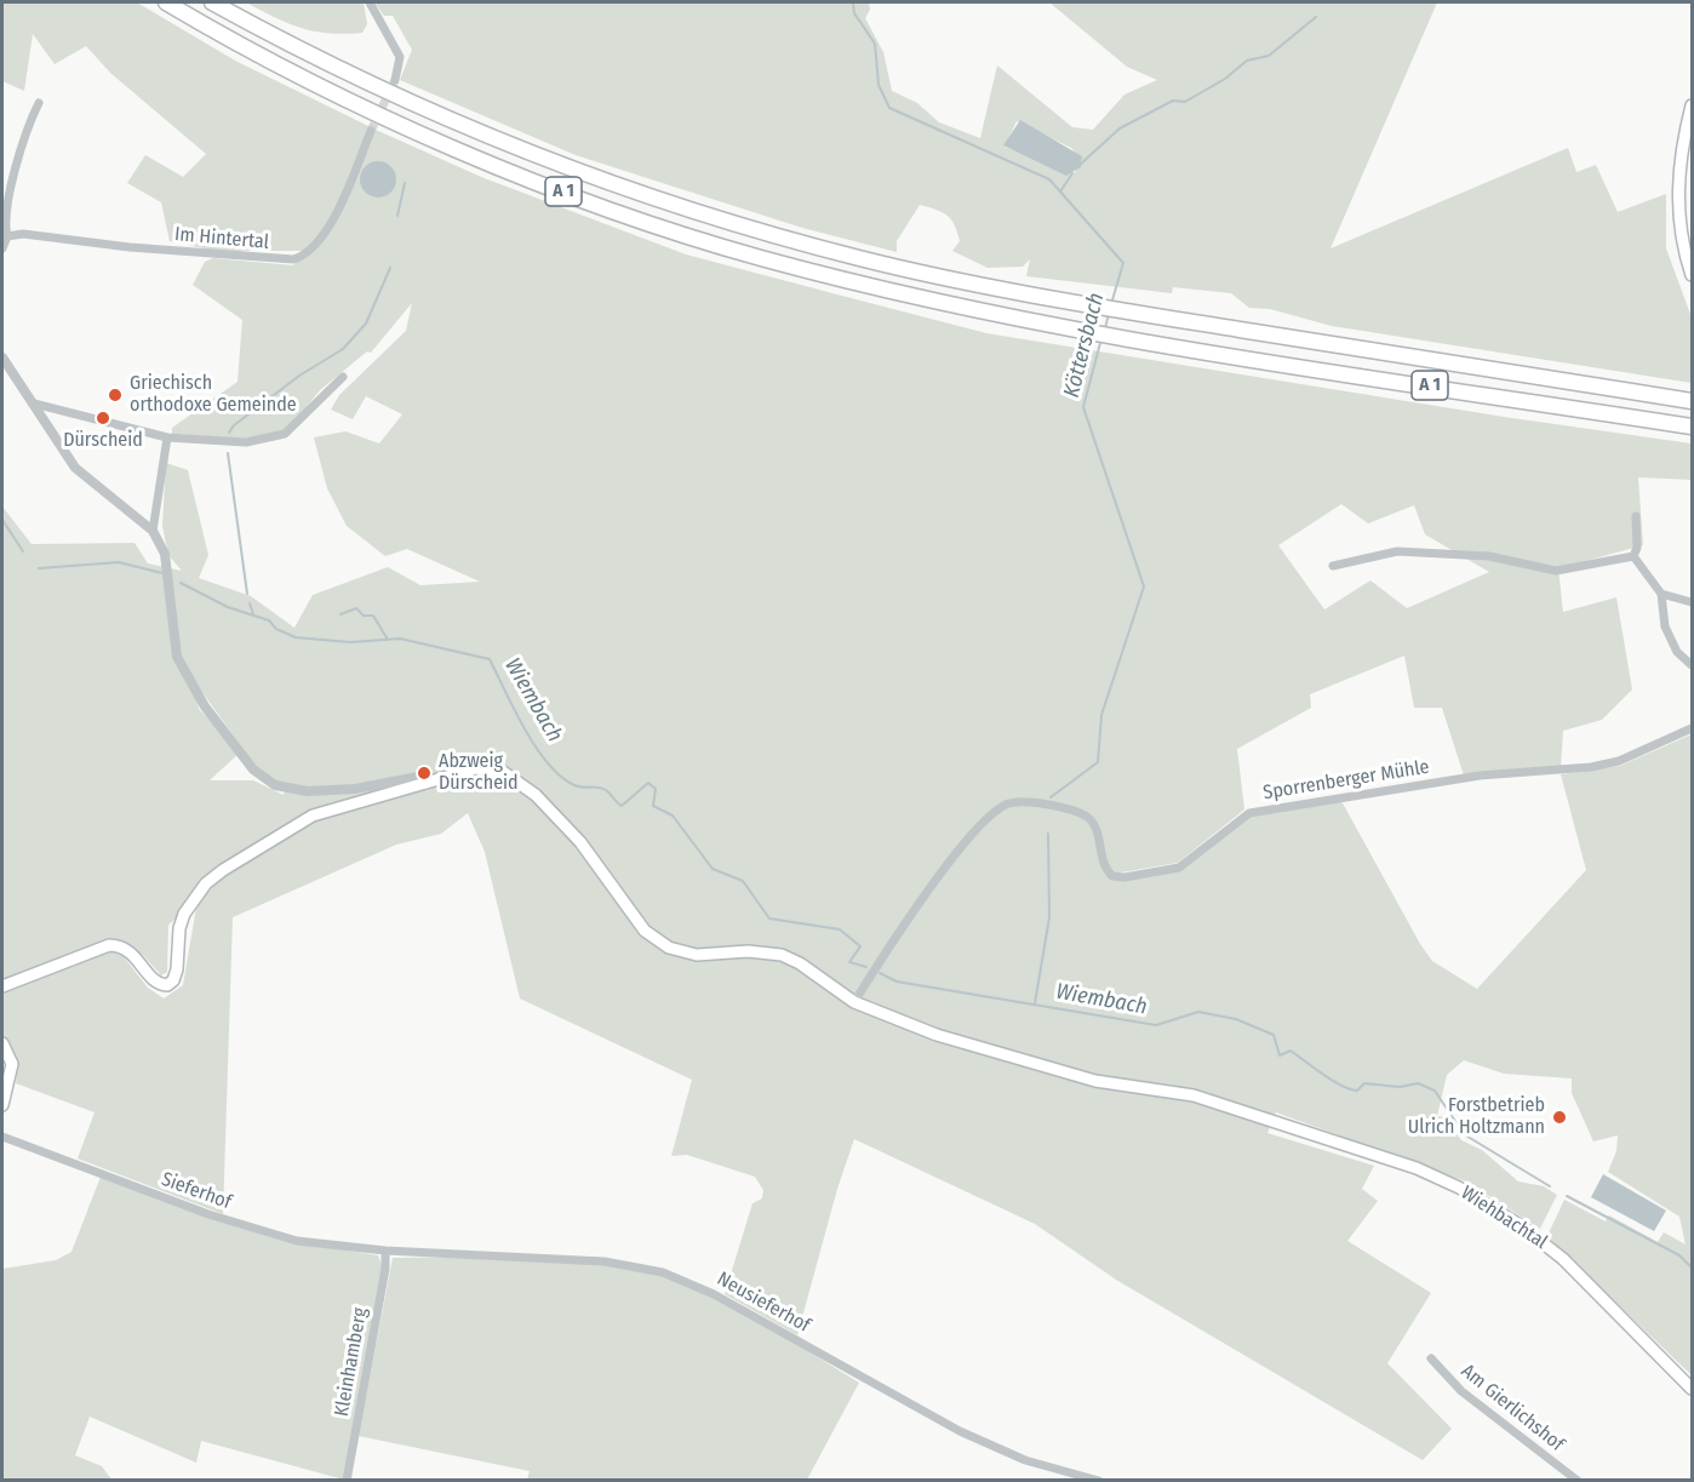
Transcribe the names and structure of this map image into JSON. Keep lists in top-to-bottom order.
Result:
{
  "streets": {
    "highway": ["A 1"],
    "main road": ["Wiehbachtal"],
    "street": [
      "Im Hintertal",
      "Sporrenberger Mühle",
      "Sieferhof",
      "Neusieferhof",
      "Kleinhamberg",
      "Am Gierlichshof"
    ]
  },
  "crossings": [
    ["Sporrenberger Mühle", "Wiehbachtal"],
    ["Sieferhof", "Neusieferhof"],
    ["Sieferhof", "Kleinhamberg"],
    ["Neusieferhof", "Kleinhamberg"]
  ],
  "water": ["Köttersbach", "Wiembach"],
  "places": [
    "Griechisch orthodoxe Gemeinde",
    "Dürscheid",
    "Abzweig Dürscheid",
    "Forstbetrieb Ulrich Holtzmann"
  ]
}
